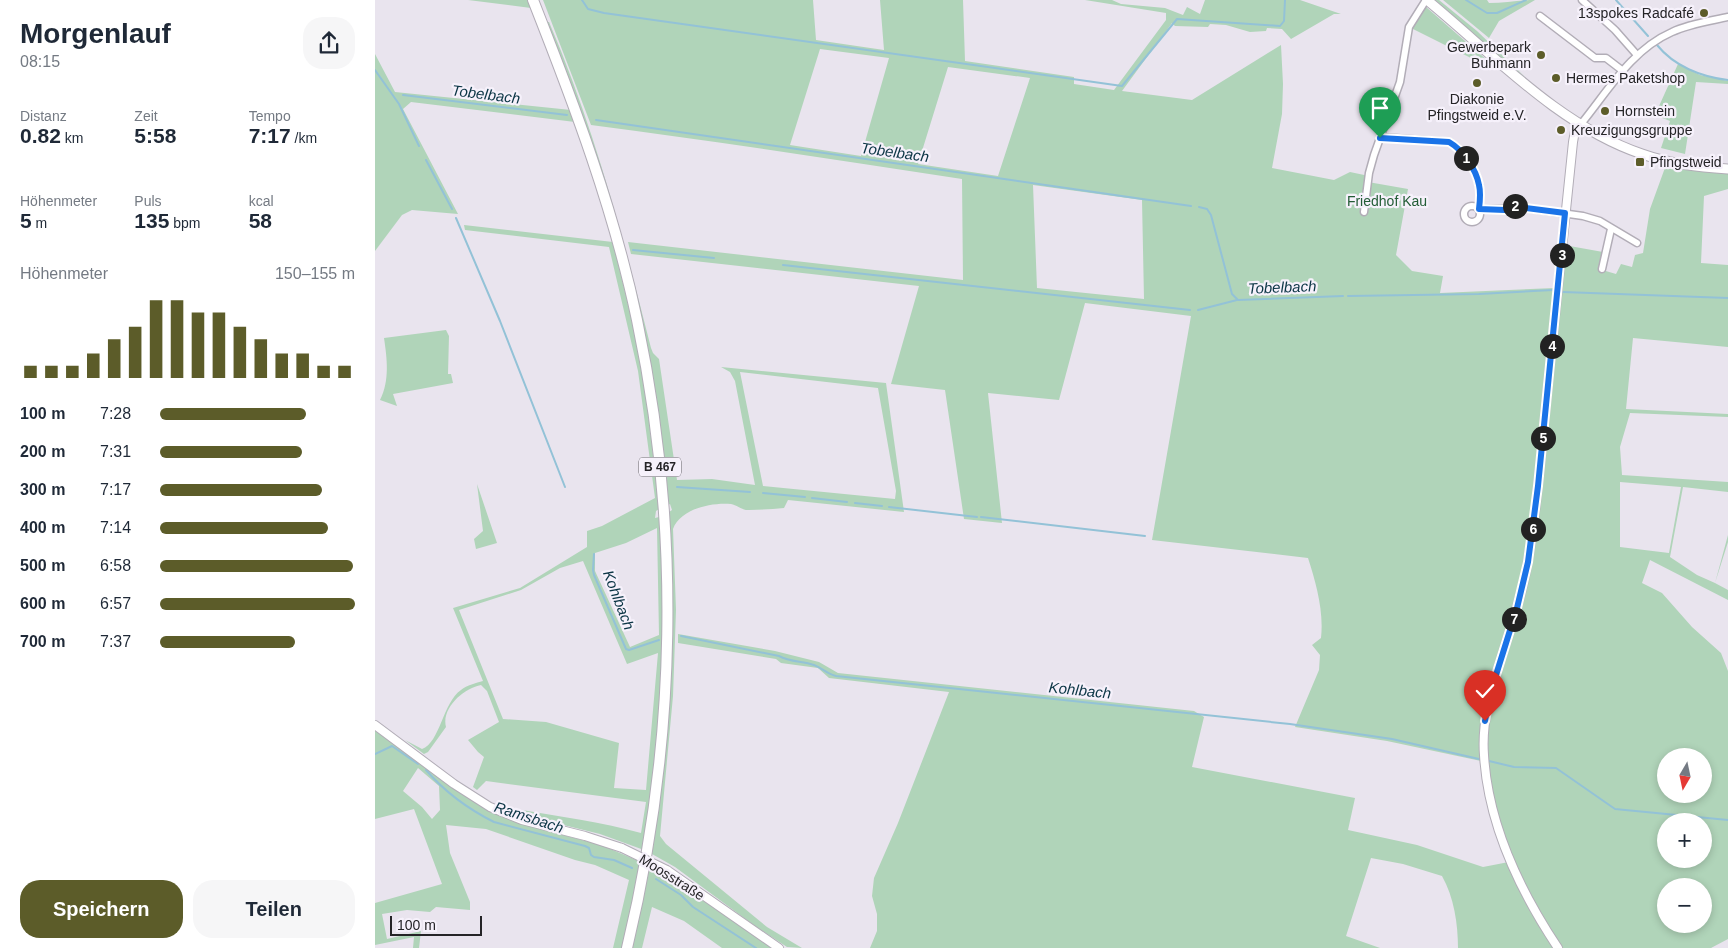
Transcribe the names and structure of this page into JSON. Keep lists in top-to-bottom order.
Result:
{
  "streets": {
    "main road": ["B 467"],
    "street": ["Moosstraße"]
  },
  "water": ["Tobelbach", "Kohlbach", "Ramsbach"],
  "parks": ["Friedhof Kau"],
  "places": {
    "other": [
      "13spokes Radcafé",
      "Gewerbepark Buhmann",
      "Hermes Paketshop",
      "Diakonie Pfingstweid e.V.",
      "Hornstein",
      "Kreuzigungsgruppe"
    ],
    "transit": ["Pfingstweid"]
  },
  "scale_bar": "100 m",
  "north": "bottom",
  "page": {
    "heading": ["Morgenlauf", "08:15"],
    "stats": [
      ["Distanz", "0.82 km"],
      ["Zeit", "5:58"],
      ["Tempo", "7:17 /km"],
      ["Höhenmeter", "5 m"],
      ["Puls", "135 bpm"],
      ["kcal", "58"]
    ],
    "pins": [
      "1",
      "2",
      "3",
      "4",
      "5",
      "6",
      "7"
    ],
    "chart": ["Höhenmeter", "150–155 m"],
    "list": [
      {
        "name": "100 m",
        "note": "7:28"
      },
      {
        "name": "200 m",
        "note": "7:31"
      },
      {
        "name": "300 m",
        "note": "7:17"
      },
      {
        "name": "400 m",
        "note": "7:14"
      },
      {
        "name": "500 m",
        "note": "6:58"
      },
      {
        "name": "600 m",
        "note": "6:57"
      },
      {
        "name": "700 m",
        "note": "7:37"
      }
    ],
    "map_buttons": ["+", "−"],
    "buttons": ["Speichern", "Teilen"],
    "scale": "100 m"
  }
}
